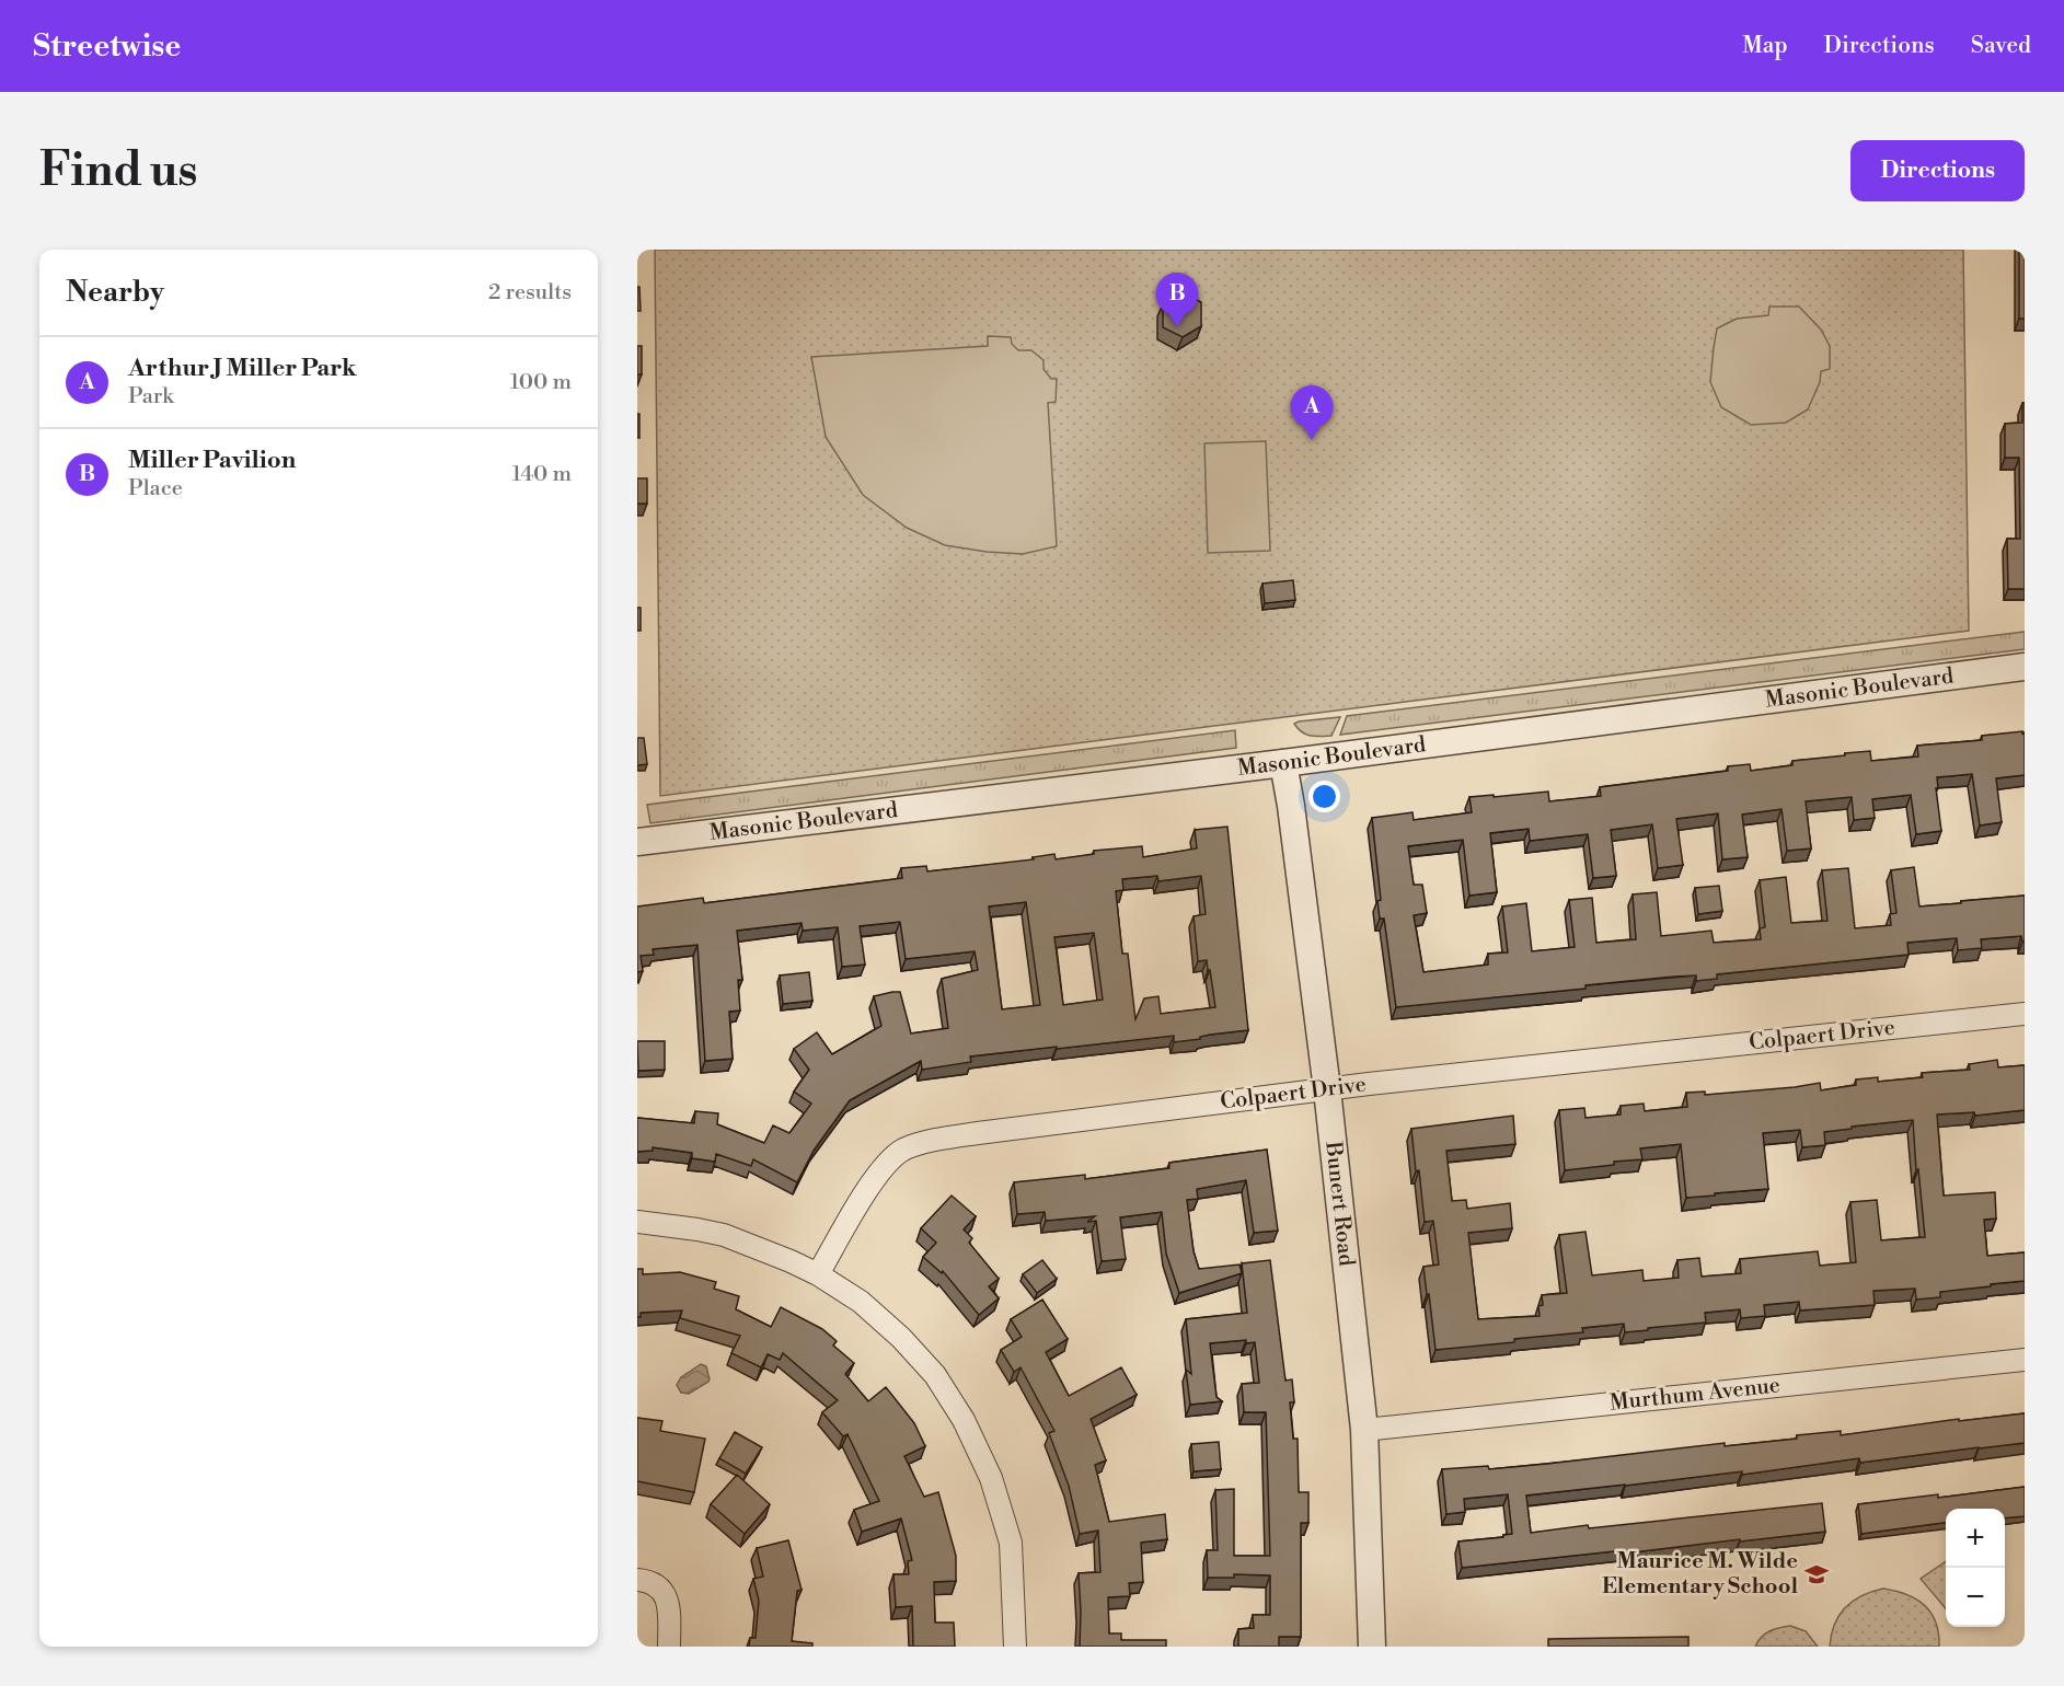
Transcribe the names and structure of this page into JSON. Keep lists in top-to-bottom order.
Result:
{
  "streets": {
    "street": [
      "Masonic Boulevard",
      "Colpaert Drive",
      "Bunert Road",
      "Murthum Avenue"
    ]
  },
  "crossings": [
    ["Masonic Boulevard", "Bunert Road"],
    ["Colpaert Drive", "Bunert Road"],
    ["Bunert Road", "Murthum Avenue"]
  ],
  "places": {
    "school or university": ["Maurice M. Wilde Elementary School"]
  },
  "page": {
    "header": "Streetwise",
    "nav": ["Map", "Directions", "Saved"],
    "buttons": "Directions",
    "title": "Find us",
    "heading": ["Nearby", "2 results"],
    "pins": ["B", "A"],
    "list": [
      {
        "mark": "A",
        "name": "Arthur J Miller Park",
        "note": "Park",
        "value": "100 m"
      },
      {
        "mark": "B",
        "name": "Miller Pavilion",
        "note": "Place",
        "value": "140 m"
      }
    ],
    "map_buttons": ["+", "−"]
  }
}
